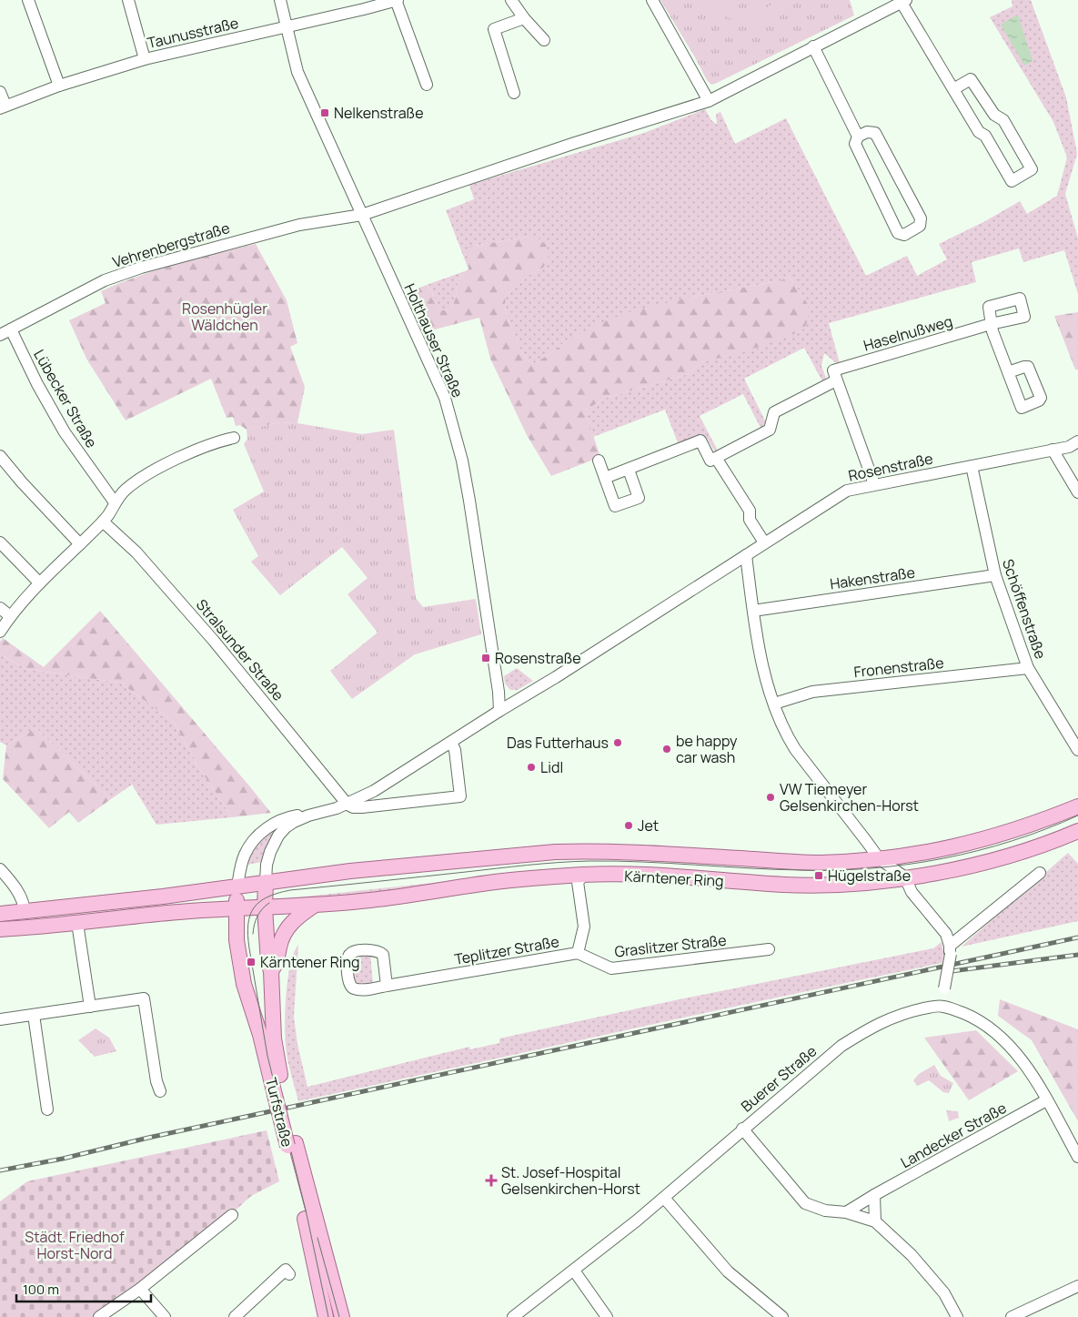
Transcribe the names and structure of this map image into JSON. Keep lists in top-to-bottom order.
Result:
{
  "streets": {
    "main road": ["Kärntener Ring", "Turfstraße"],
    "street": [
      "Taunusstraße",
      "Vehrenbergstraße",
      "Haselnußweg",
      "Holthauser Straße",
      "Lübecker Straße",
      "Rosenstraße",
      "Hakenstraße",
      "Schöffenstraße",
      "Stralsunder Straße",
      "Fronenstraße",
      "Graslitzer Straße",
      "Teplitzer Straße",
      "Buerer Straße",
      "Landecker Straße"
    ]
  },
  "crossings": [
    ["Taunusstraße", "Holthauser Straße"],
    ["Vehrenbergstraße", "Holthauser Straße"],
    ["Vehrenbergstraße", "Lübecker Straße"],
    ["Holthauser Straße", "Rosenstraße"],
    ["Rosenstraße", "Schöffenstraße"],
    ["Rosenstraße", "Stralsunder Straße"],
    ["Rosenstraße", "Kärntener Ring"],
    ["Hakenstraße", "Schöffenstraße"],
    ["Schöffenstraße", "Fronenstraße"],
    ["Kärntener Ring", "Teplitzer Straße"],
    ["Kärntener Ring", "Turfstraße"],
    ["Graslitzer Straße", "Teplitzer Straße"]
  ],
  "parks": ["Rosenhügler Wäldchen", "Städt. Friedhof Horst-Nord"],
  "places": {
    "transit": [
      "Nelkenstraße",
      "Rosenstraße",
      "Hügelstraße",
      "Kärntener Ring"
    ],
    "other": [
      "Das Futterhaus",
      "be happy car wash",
      "Lidl",
      "VW Tiemeyer Gelsenkirchen-Horst",
      "Jet"
    ],
    "health": ["St. Josef-Hospital Gelsenkirchen-Horst"]
  },
  "scale_bar": "100 m"
}
